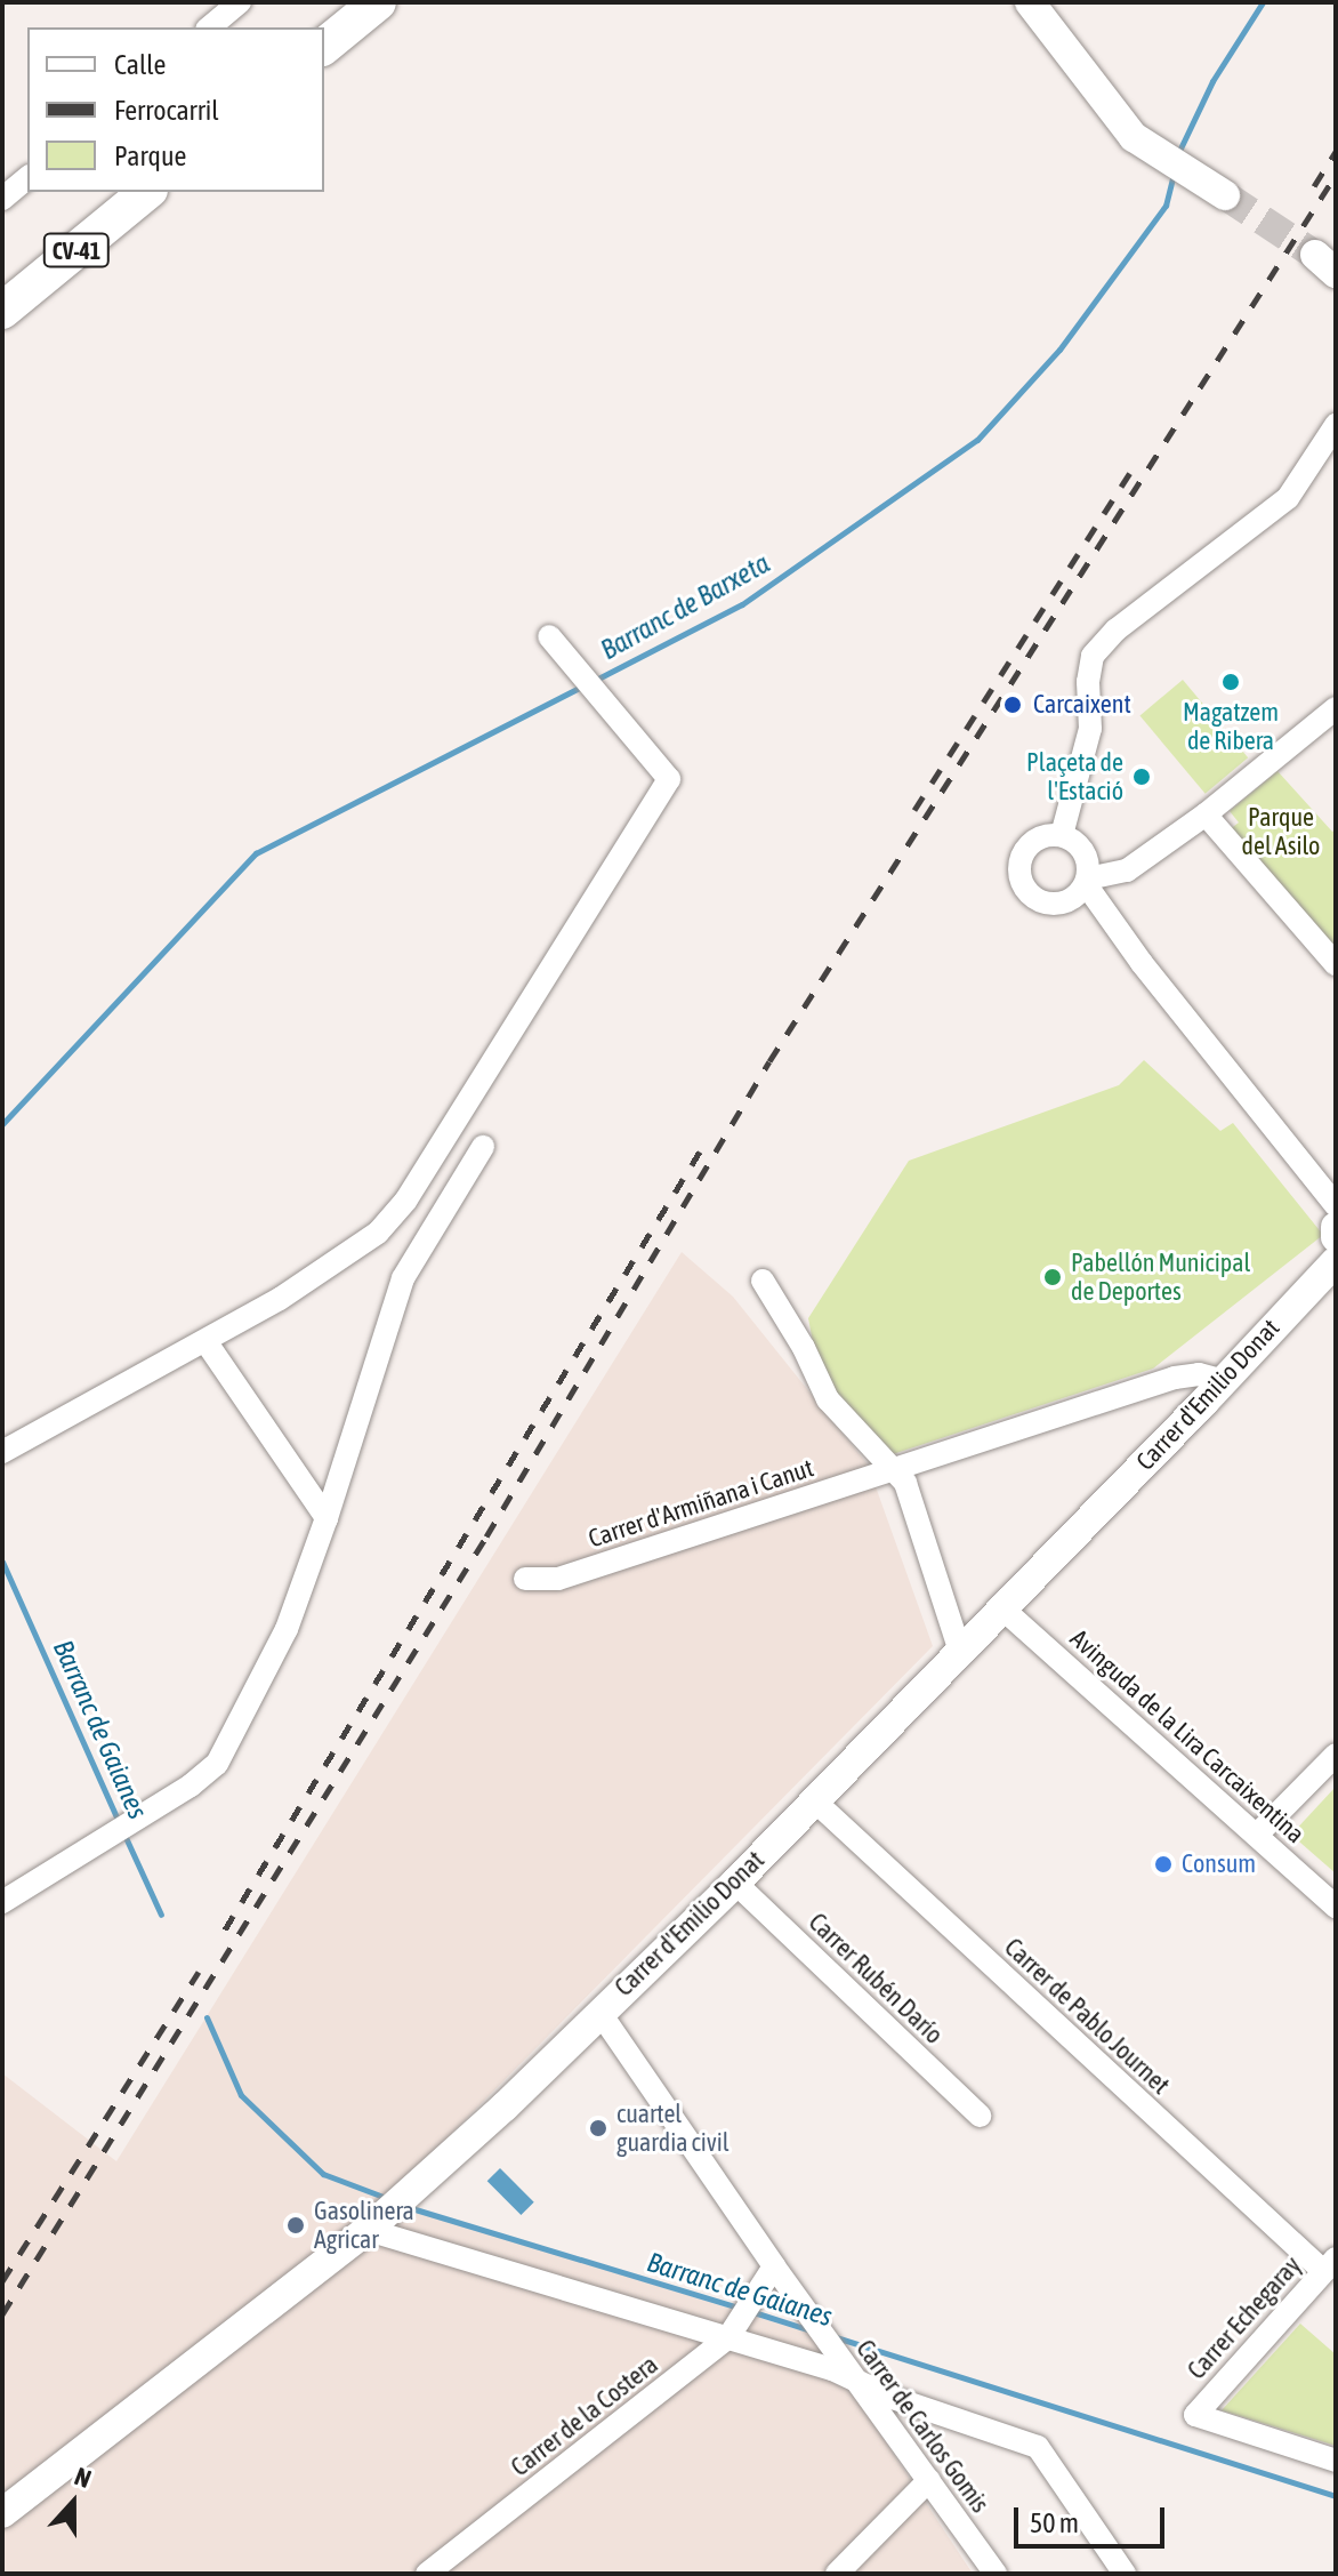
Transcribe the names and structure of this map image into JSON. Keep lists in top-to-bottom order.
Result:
{
  "streets": {
    "main road": ["CV-41"],
    "street": [
      "Carrer d'Emilio Donat",
      "Carrer d'Armiñana i Canut",
      "Avinguda de la Lira Carcaixentina",
      "Carrer Rubén Darío",
      "Carrer de Pablo Journet",
      "Carrer Echegaray",
      "Carrer de la Costera",
      "Carrer de Carlos Gomis"
    ]
  },
  "crossings": [
    ["Carrer d'Emilio Donat", "Carrer d'Armiñana i Canut"],
    ["Carrer d'Emilio Donat", "Avinguda de la Lira Carcaixentina"],
    ["Carrer d'Emilio Donat", "Carrer Rubén Darío"],
    ["Carrer d'Emilio Donat", "Carrer de Pablo Journet"],
    ["Carrer d'Emilio Donat", "Carrer de Carlos Gomis"],
    ["Carrer de Pablo Journet", "Carrer Echegaray"],
    ["Carrer de la Costera", "Carrer de Carlos Gomis"]
  ],
  "water": ["Barranc de Barxeta", "Barranc de Gaianes"],
  "parks": ["Parque del Asilo"],
  "places": [
    "Magatzem de Ribera",
    "Carcaixent",
    "Plaçeta de l'Estació",
    "Pabellón Municipal de Deportes",
    "Consum",
    "cuartel guardia civil",
    "Gasolinera Agricar"
  ],
  "legend": ["Calle", "Ferrocarril", "Parque"],
  "scale_bar": "50 m",
  "north": "top"
}
